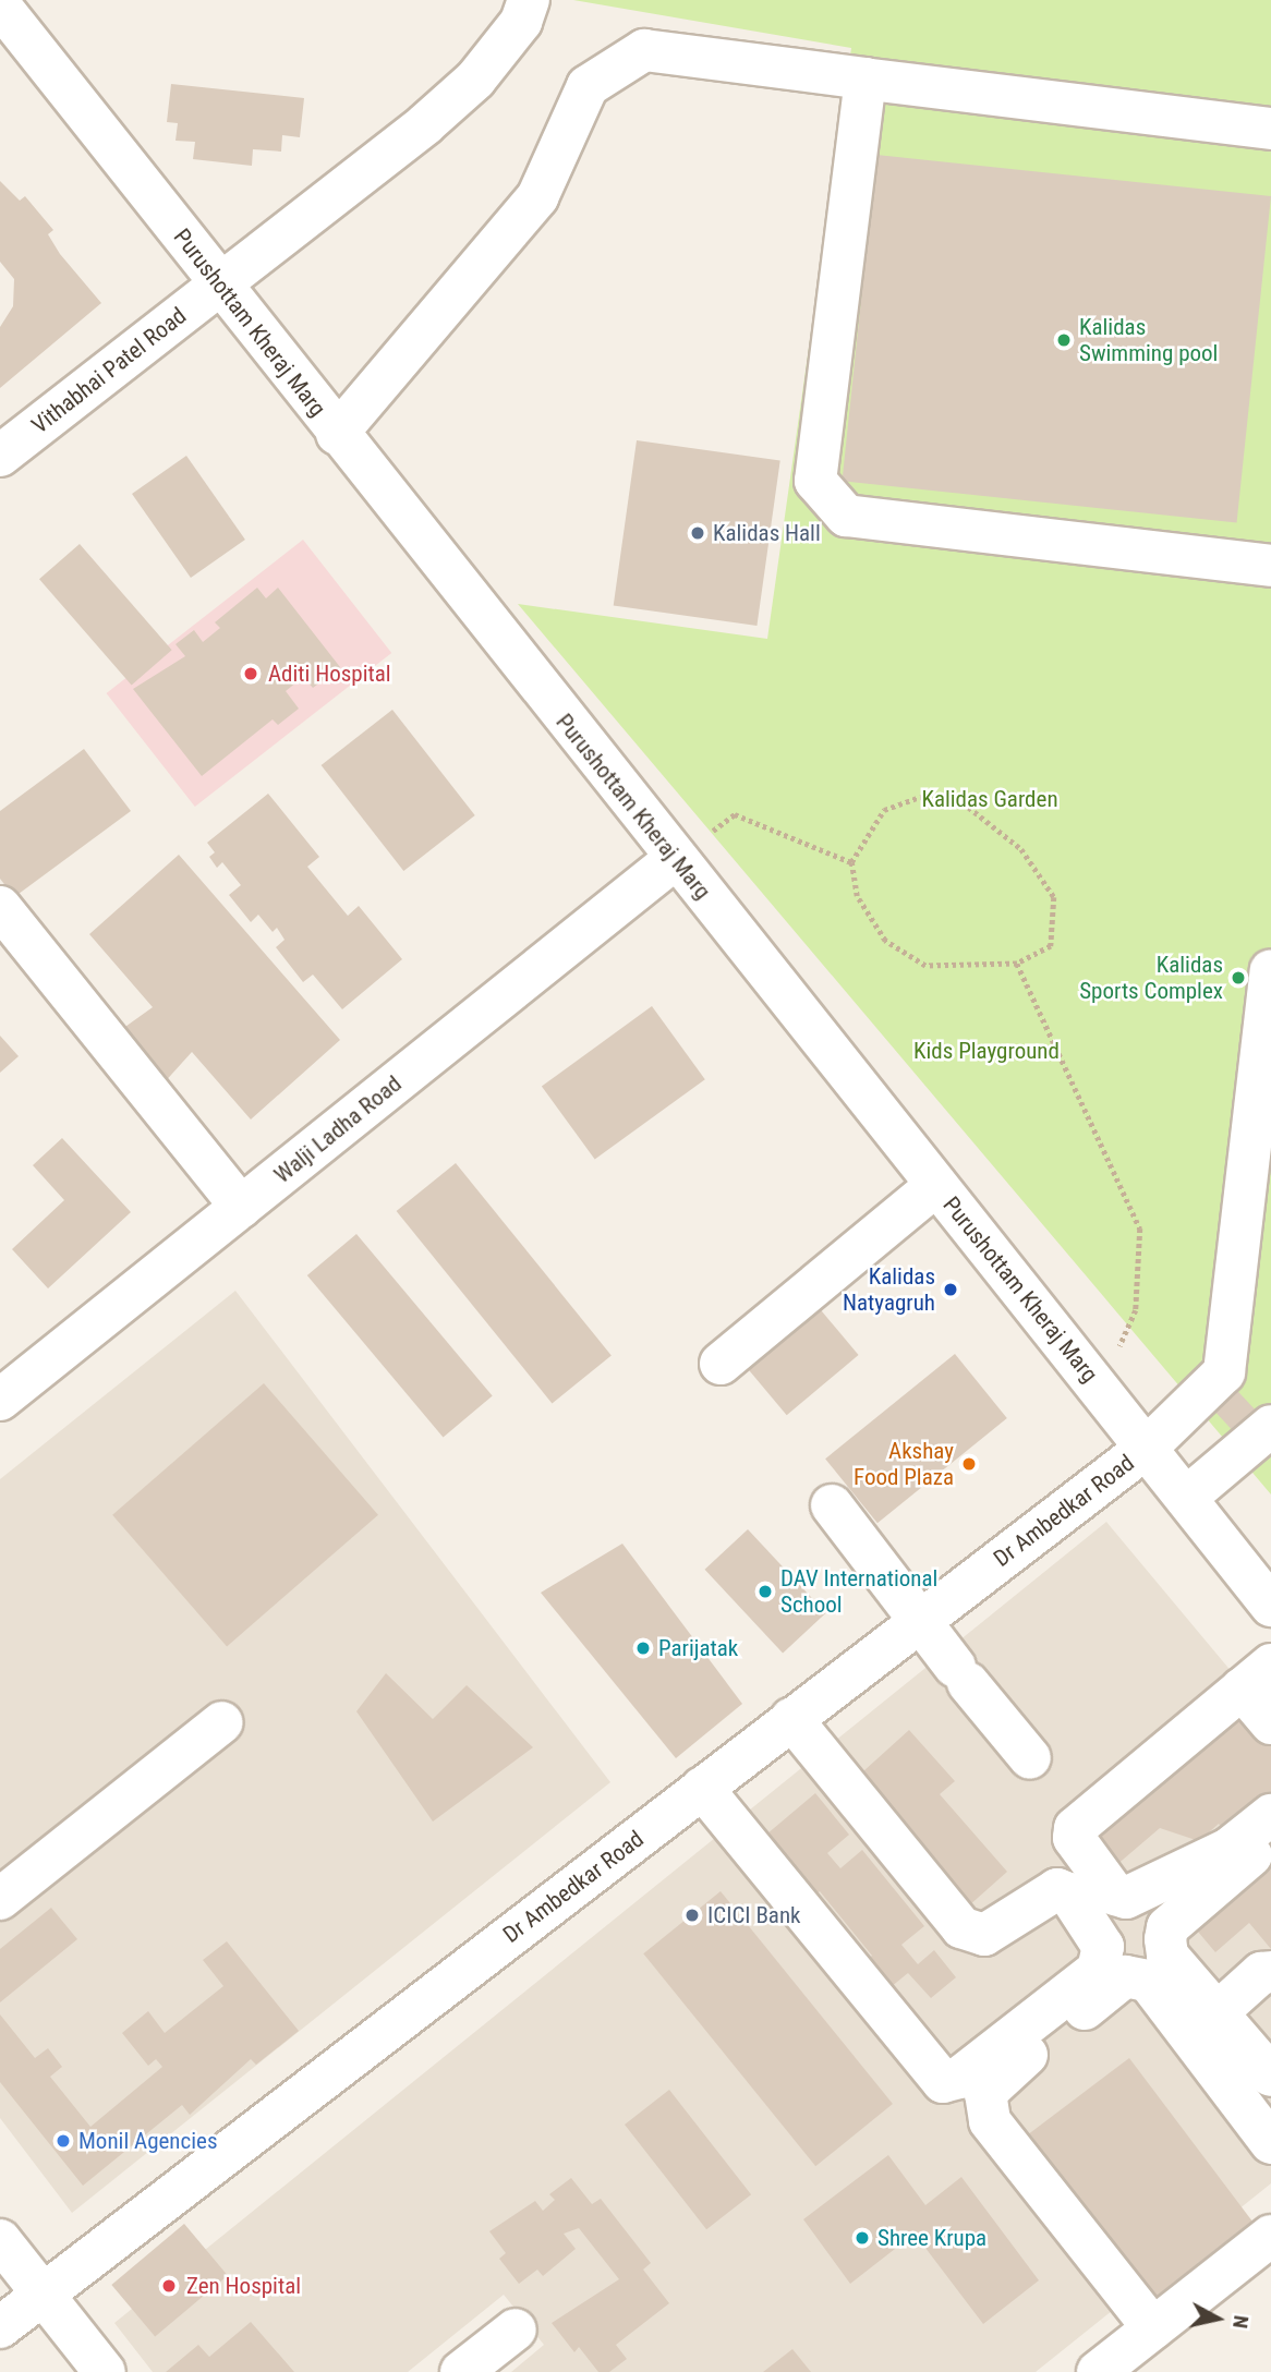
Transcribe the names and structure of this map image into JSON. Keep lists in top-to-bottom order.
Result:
{
  "streets": {
    "street": [
      "Purushottam Kheraj Marg",
      "Vithabhai Patel Road",
      "Walji Ladha Road",
      "Dr Ambedkar Road"
    ]
  },
  "crossings": [
    ["Purushottam Kheraj Marg", "Vithabhai Patel Road"],
    ["Purushottam Kheraj Marg", "Walji Ladha Road"],
    ["Purushottam Kheraj Marg", "Dr Ambedkar Road"]
  ],
  "parks": ["Kalidas Garden", "Kids Playground"],
  "places": [
    "Kalidas Swimming pool",
    "Kalidas Hall",
    "Aditi Hospital",
    "Kalidas Sports Complex",
    "Kalidas Natyagruh",
    "Akshay Food Plaza",
    "DAV International School",
    "Parijatak",
    "ICICI Bank",
    "Monil Agencies",
    "Shree Krupa",
    "Zen Hospital"
  ],
  "north": "right"
}
